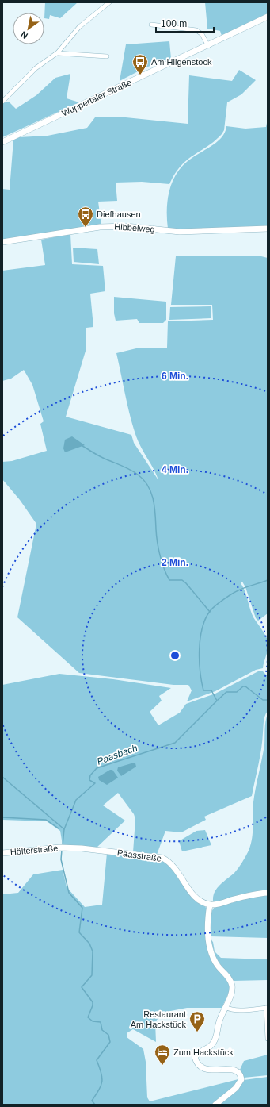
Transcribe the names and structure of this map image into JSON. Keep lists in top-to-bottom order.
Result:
{
  "streets": {
    "street": [
      "Wuppertaler Straße",
      "Hibbelweg",
      "Hölterstraße",
      "Paasstraße"
    ]
  },
  "crossings": [
    ["Hölterstraße", "Paasstraße"]
  ],
  "water": ["Paasbach"],
  "places": {
    "bus stop": ["Am Hilgenstock", "Diefhausen"],
    "parking": ["Restaurant Am Hackstück"],
    "hotel": ["Zum Hackstück"]
  },
  "scale_bar": "100 m",
  "north": "bottom left",
  "rings": ["6 Min.", "4 Min.", "2 Min."]
}
